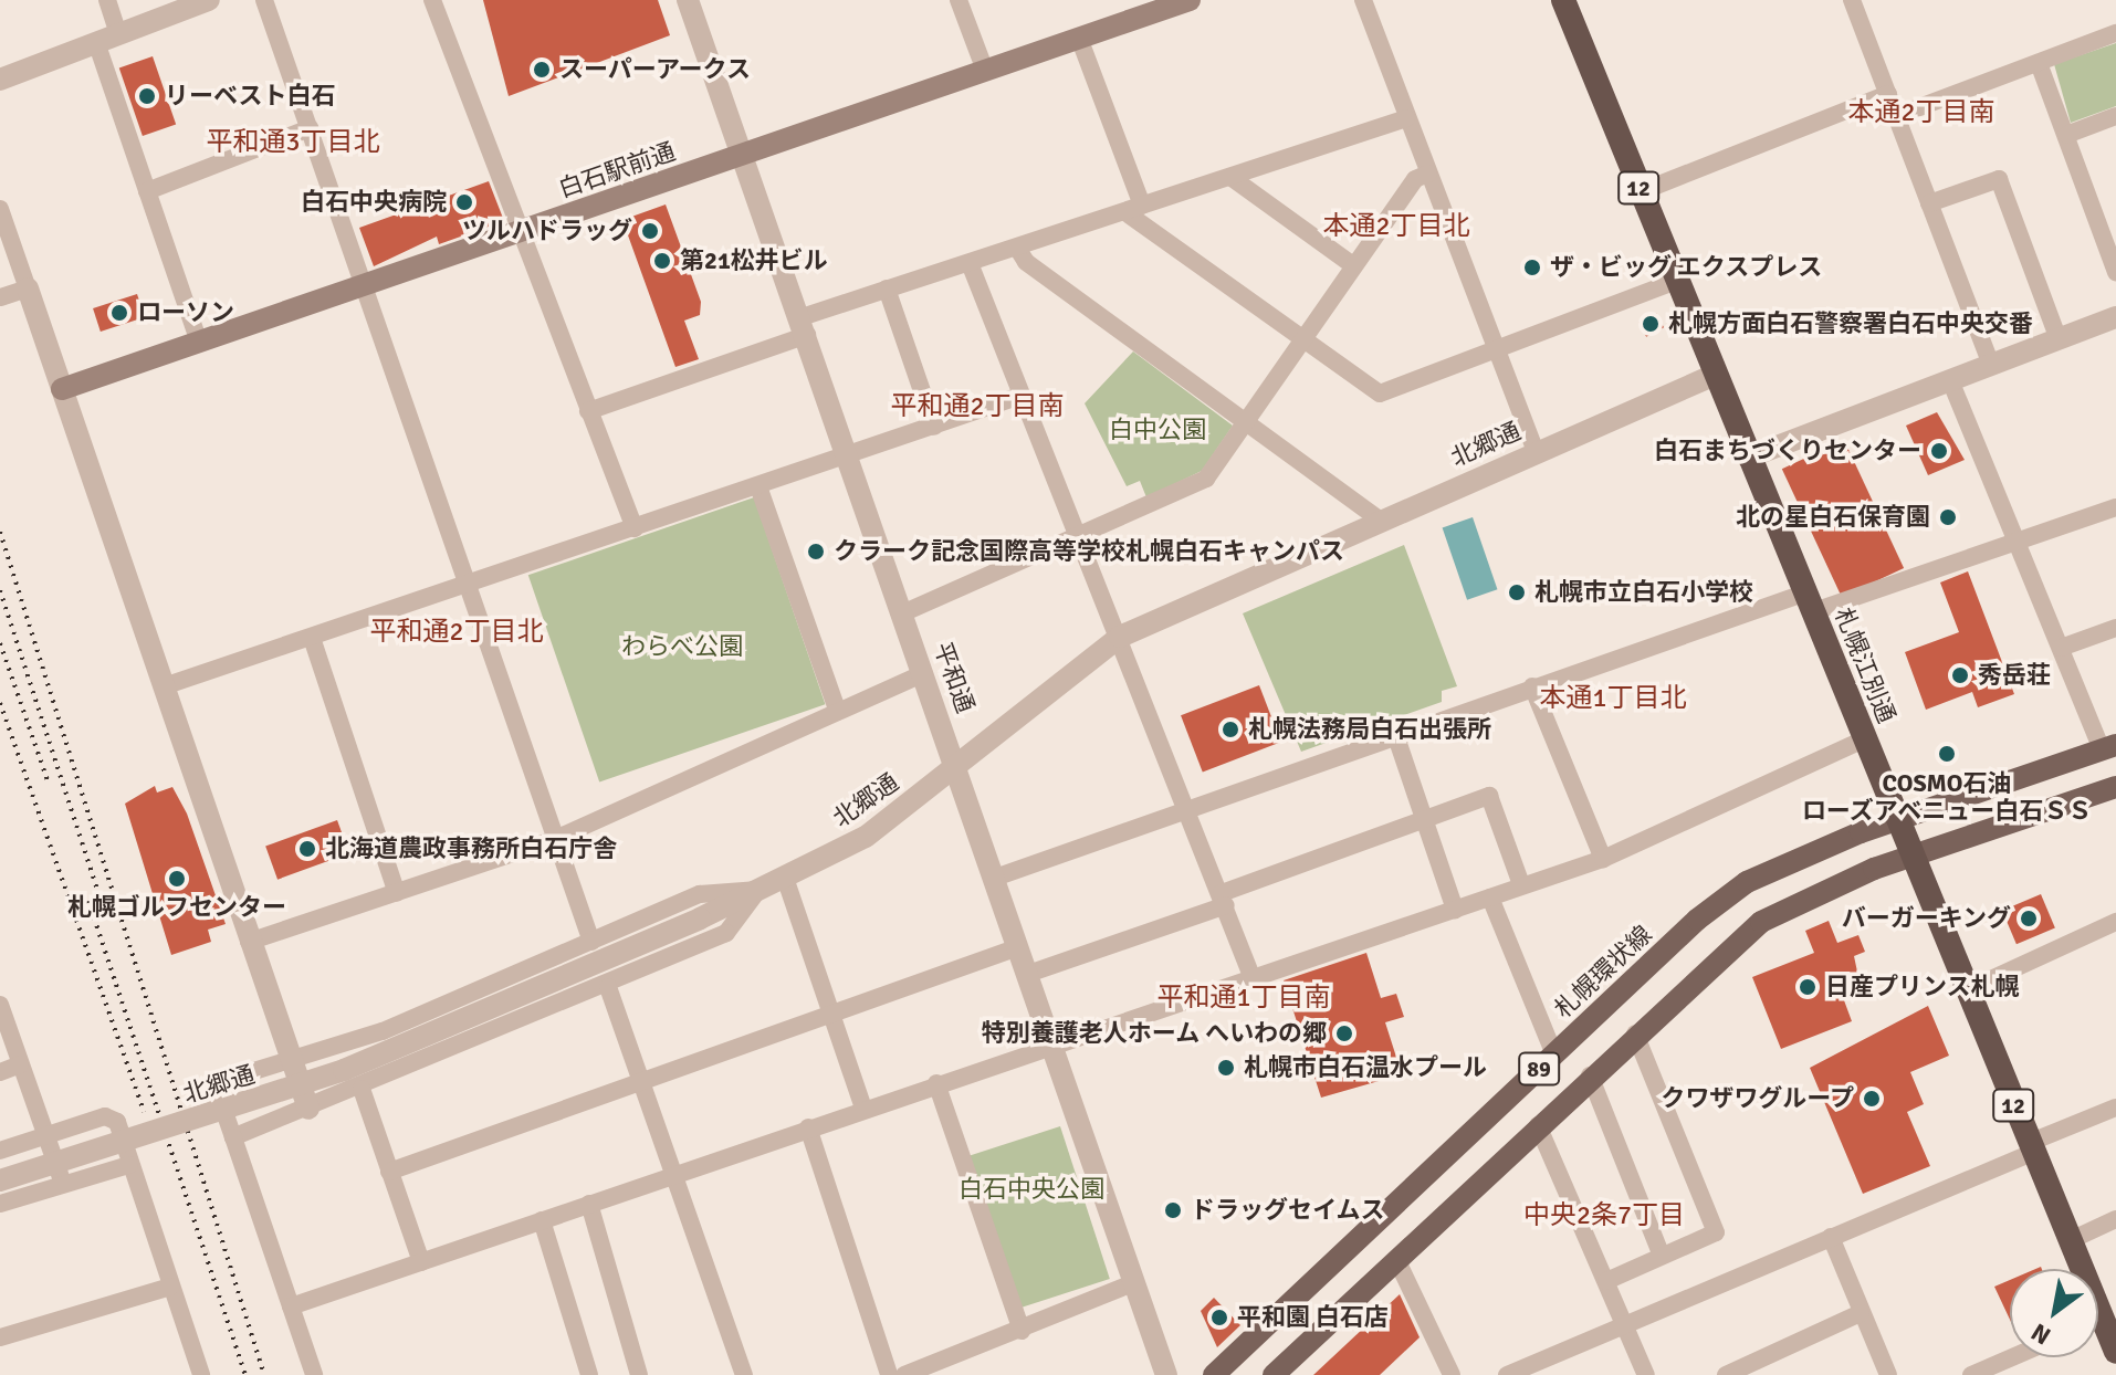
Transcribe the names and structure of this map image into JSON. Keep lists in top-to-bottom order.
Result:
{
  "streets": {
    "highway": ["12", "札幌江別通"],
    "main road": ["白石駅前通", "札幌環状線", "89"],
    "street": ["北郷通", "平和通"]
  },
  "crossings": [
    ["白石駅前通", "平和通"],
    ["北郷通", "札幌江別通"],
    ["北郷通", "平和通"],
    ["札幌江別通", "札幌環状線"],
    ["札幌江別通", "89"]
  ],
  "districts": [
    "本通2丁目南",
    "平和通3丁目北",
    "本通2丁目北",
    "平和通2丁目南",
    "平和通2丁目北",
    "本通1丁目北",
    "平和通1丁目南",
    "中央2条7丁目"
  ],
  "parks": ["白中公園", "わらべ公園", "白石中央公園"],
  "places": [
    "スーパーアークス",
    "リーベスト白石",
    "白石中央病院",
    "ツルハドラッグ",
    "第21松井ビル",
    "ザ・ビッグ エクスプレス",
    "ローソン",
    "札幌方面白石警察署白石中央交番",
    "白石まちづくりセンター",
    "北の星白石保育園",
    "クラーク記念国際高等学校札幌白石キャンパス",
    "札幌市立白石小学校",
    "秀岳荘",
    "札幌法務局白石出張所",
    "COSMO石油 ローズアベニュー白石ＳＳ",
    "北海道農政事務所白石庁舎",
    "札幌ゴルフセンター",
    "バーガーキング",
    "日産プリンス札幌",
    "特別養護老人ホーム へいわの郷",
    "札幌市白石温水プール",
    "クワザワグループ",
    "ドラッグセイムス",
    "平和園 白石店"
  ],
  "north": "bottom left"
}
